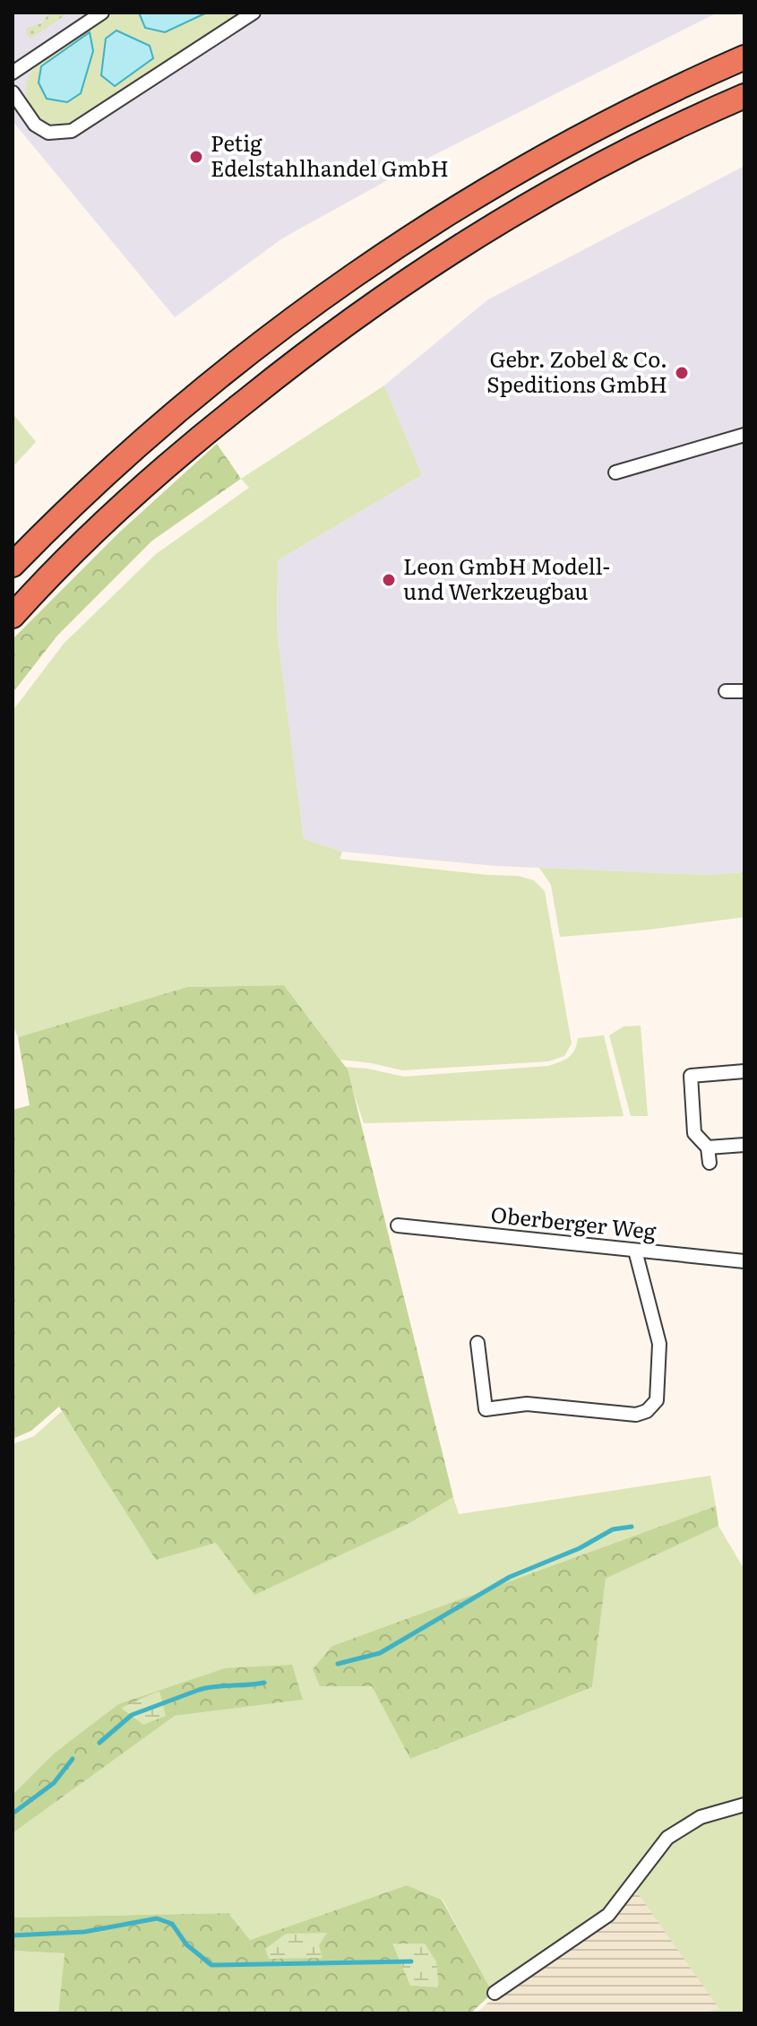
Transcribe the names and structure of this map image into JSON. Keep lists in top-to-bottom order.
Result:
{
  "streets": {
    "street": ["Oberberger Weg"]
  },
  "places": ["Petig Edelstahlhandel GmbH", "Gebr. Zobel & Co. Speditions GmbH", "Leon GmbH Modell- und Werkzeugbau"]
}
